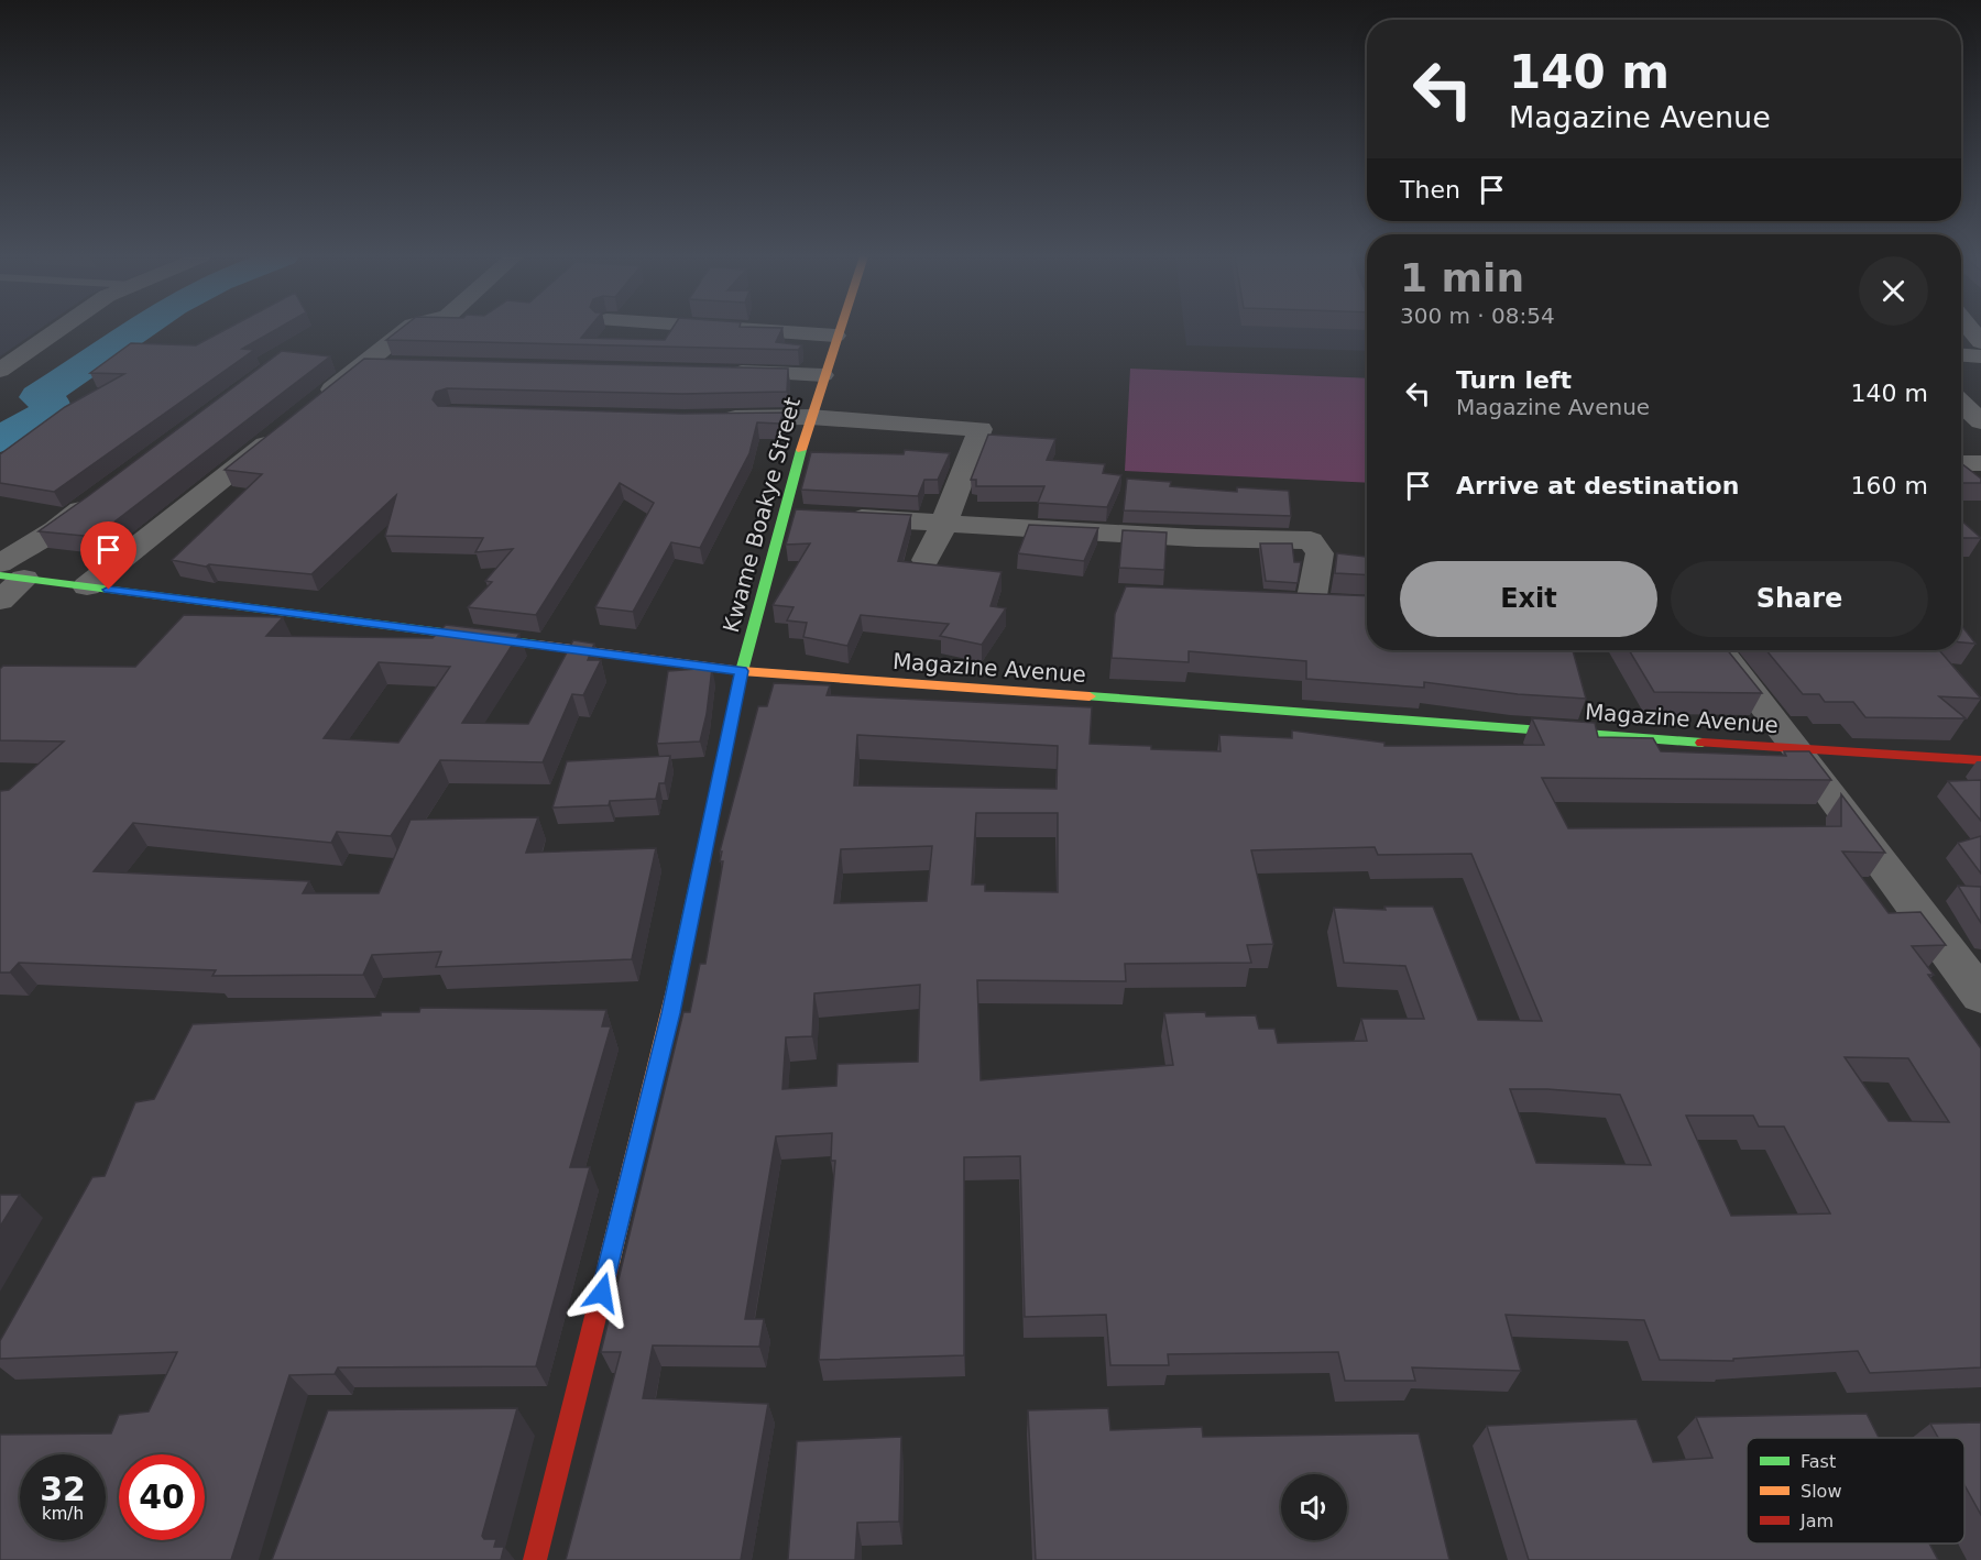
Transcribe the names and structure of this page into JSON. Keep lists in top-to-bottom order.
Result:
{
  "streets": {
    "street": ["Kwame Boakye Street", "Magazine Avenue"]
  },
  "crossings": [
    ["Kwame Boakye Street", "Magazine Avenue"]
  ],
  "legend": ["Fast", "Slow", "Jam"],
  "page": {
    "turn": ["140 m", "Magazine Avenue"],
    "then": "Then",
    "heading": ["1 min", "300 m · 08:54"],
    "list": [
      {
        "name": "Turn left",
        "note": "Magazine Avenue",
        "value": "140 m"
      },
      {
        "name": "Arrive at destination",
        "value": "160 m"
      }
    ],
    "buttons": ["Exit", "Share"],
    "speed": "32 km/h",
    "limit": "40"
  }
}
